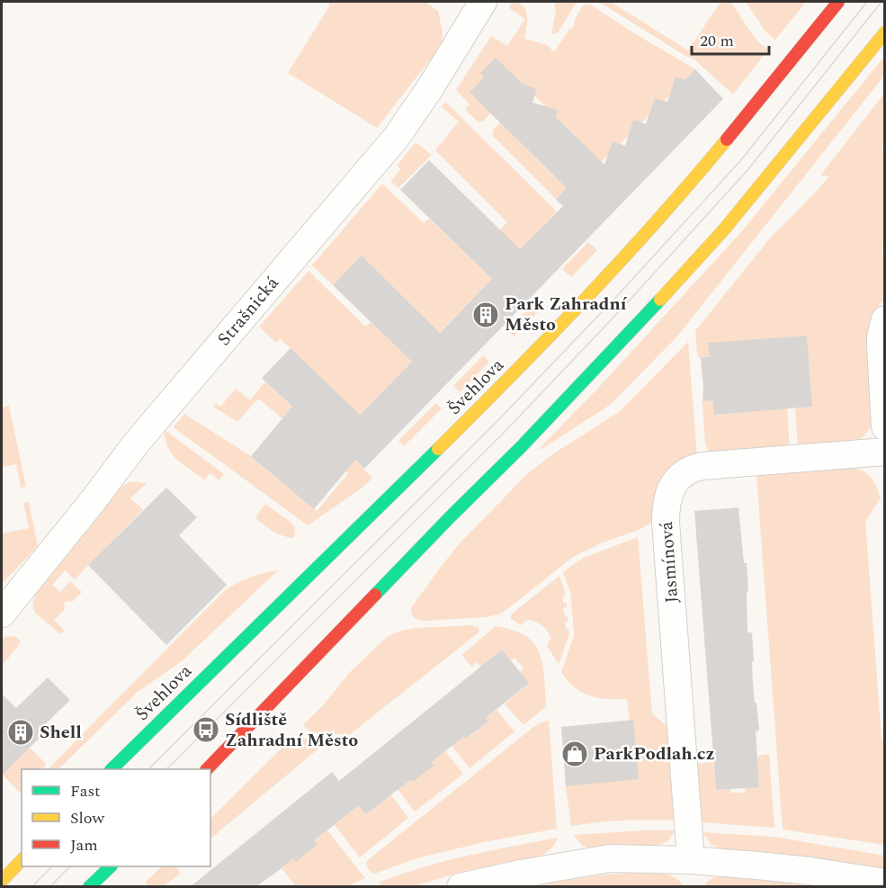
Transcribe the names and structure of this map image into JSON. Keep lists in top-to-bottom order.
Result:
{
  "streets": {
    "main road": ["Švehlova"],
    "street": ["Strašnická", "Jasmínová"]
  },
  "places": {
    "building": ["Park Zahradní Město", "Shell"],
    "bus stop": ["Sídliště Zahradní Město"],
    "shop": ["ParkPodlah.cz"]
  },
  "legend": ["Fast", "Slow", "Jam"],
  "scale_bar": "20 m"
}
